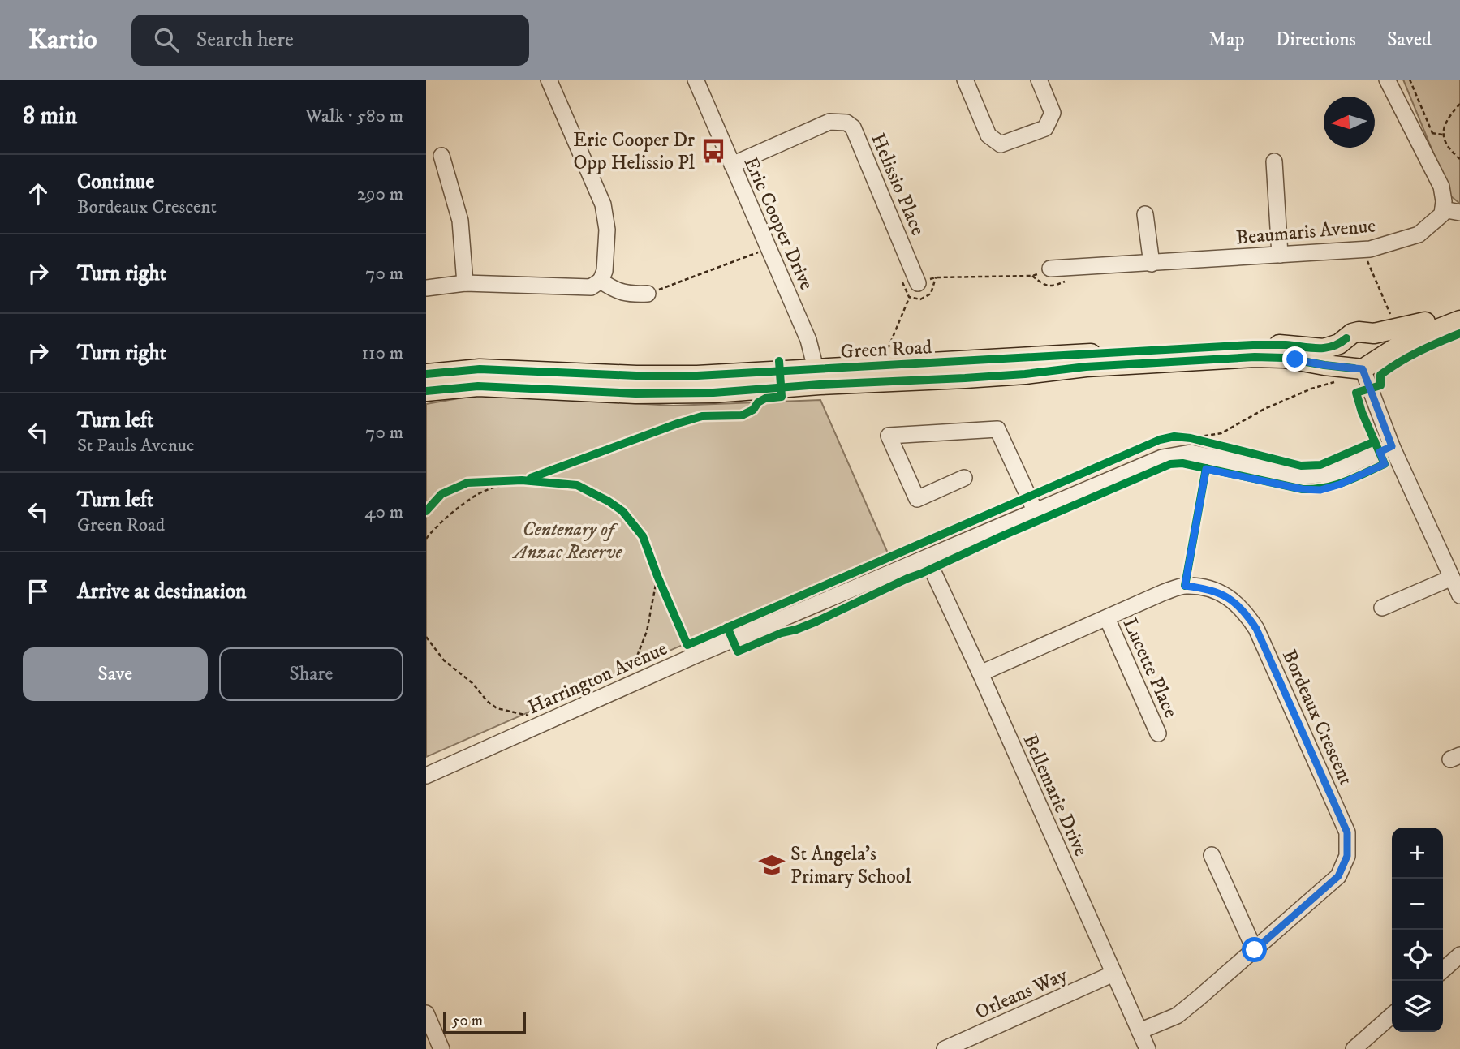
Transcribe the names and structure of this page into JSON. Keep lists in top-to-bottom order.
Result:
{
  "streets": {
    "main road": ["Green Road"],
    "street": [
      "Helissio Place",
      "Eric Cooper Drive",
      "Beaumaris Avenue",
      "Lucette Place",
      "Harrington Avenue",
      "Bordeaux Crescent",
      "Bellemarie Drive",
      "Orleans Way"
    ]
  },
  "crossings": [
    ["Helissio Place", "Eric Cooper Drive"],
    ["Eric Cooper Drive", "Green Road"],
    ["Lucette Place", "Bordeaux Crescent"],
    ["Harrington Avenue", "Bellemarie Drive"],
    ["Bordeaux Crescent", "Bellemarie Drive"],
    ["Bellemarie Drive", "Orleans Way"]
  ],
  "parks": ["Centenary of Anzac Reserve"],
  "places": {
    "bus stop": ["Eric Cooper Dr Opp Helissio Pl"],
    "school or university": ["St Angela's Primary School"]
  },
  "scale_bar": "50 m",
  "north": "left",
  "page": {
    "header": "Kartio",
    "search": "Search here",
    "nav": ["Map", "Directions", "Saved"],
    "heading": ["8 min", "Walk · 580 m"],
    "list": [
      ["Continue", "Bordeaux Crescent", "290 m"],
      ["Turn right", "70 m"],
      ["Turn right", "110 m"],
      ["Turn left", "St Pauls Avenue", "70 m"],
      ["Turn left", "Green Road", "40 m"],
      "Arrive at destination"
    ],
    "buttons": ["Save", "Share"],
    "map_buttons": ["+", "−"],
    "scale": "50 m"
  }
}
